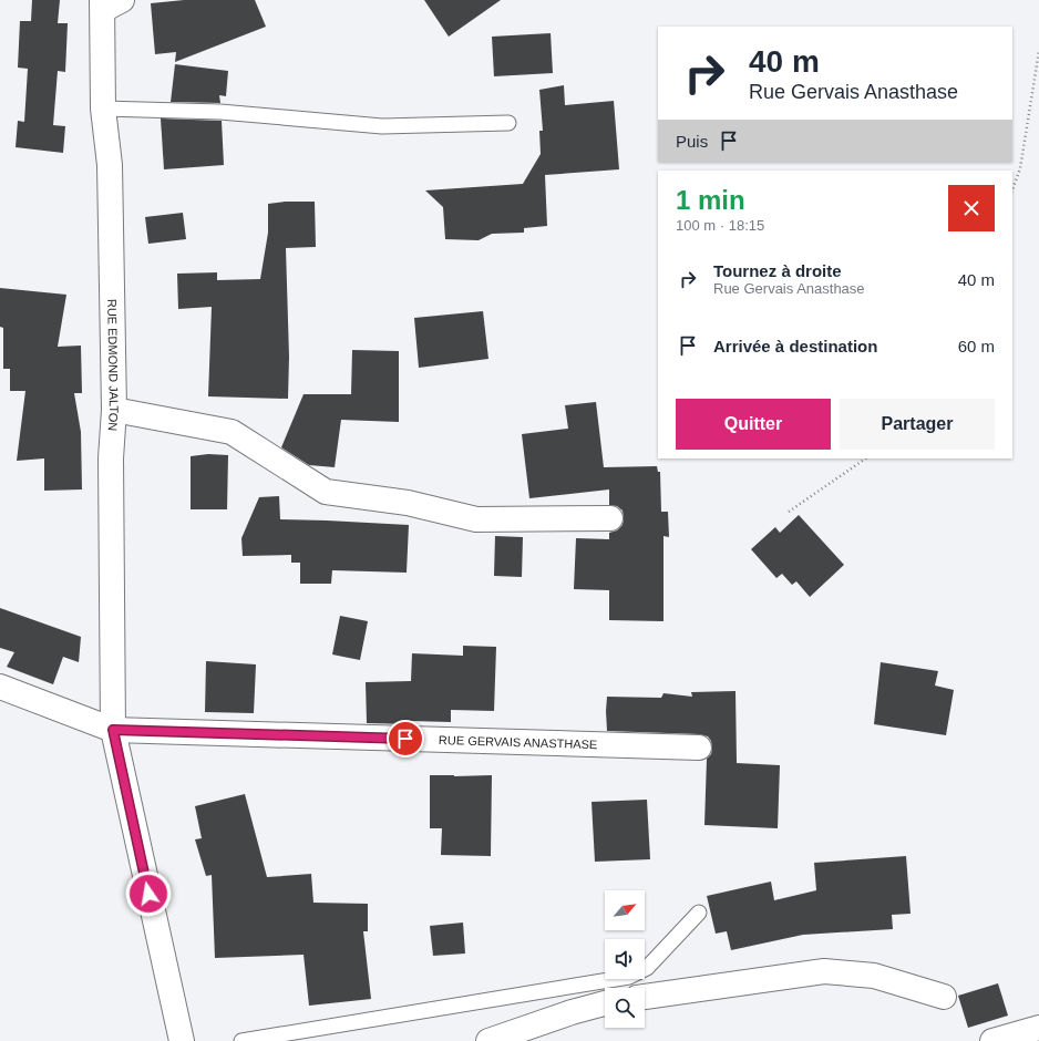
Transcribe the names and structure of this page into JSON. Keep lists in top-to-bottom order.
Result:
{
  "streets": {
    "street": ["RUE EDMOND JALTON", "RUE GERVAIS ANASTHASE"]
  },
  "crossings": [
    ["RUE EDMOND JALTON", "RUE GERVAIS ANASTHASE"]
  ],
  "north": "top right",
  "page": {
    "turn": ["40 m", "Rue Gervais Anasthase"],
    "then": "Puis",
    "heading": ["1 min", "100 m · 18:15"],
    "list": [
      {
        "name": "Tournez à droite",
        "note": "Rue Gervais Anasthase",
        "value": "40 m"
      },
      {
        "name": "Arrivée à destination",
        "value": "60 m"
      }
    ],
    "buttons": ["Quitter", "Partager"]
  }
}
